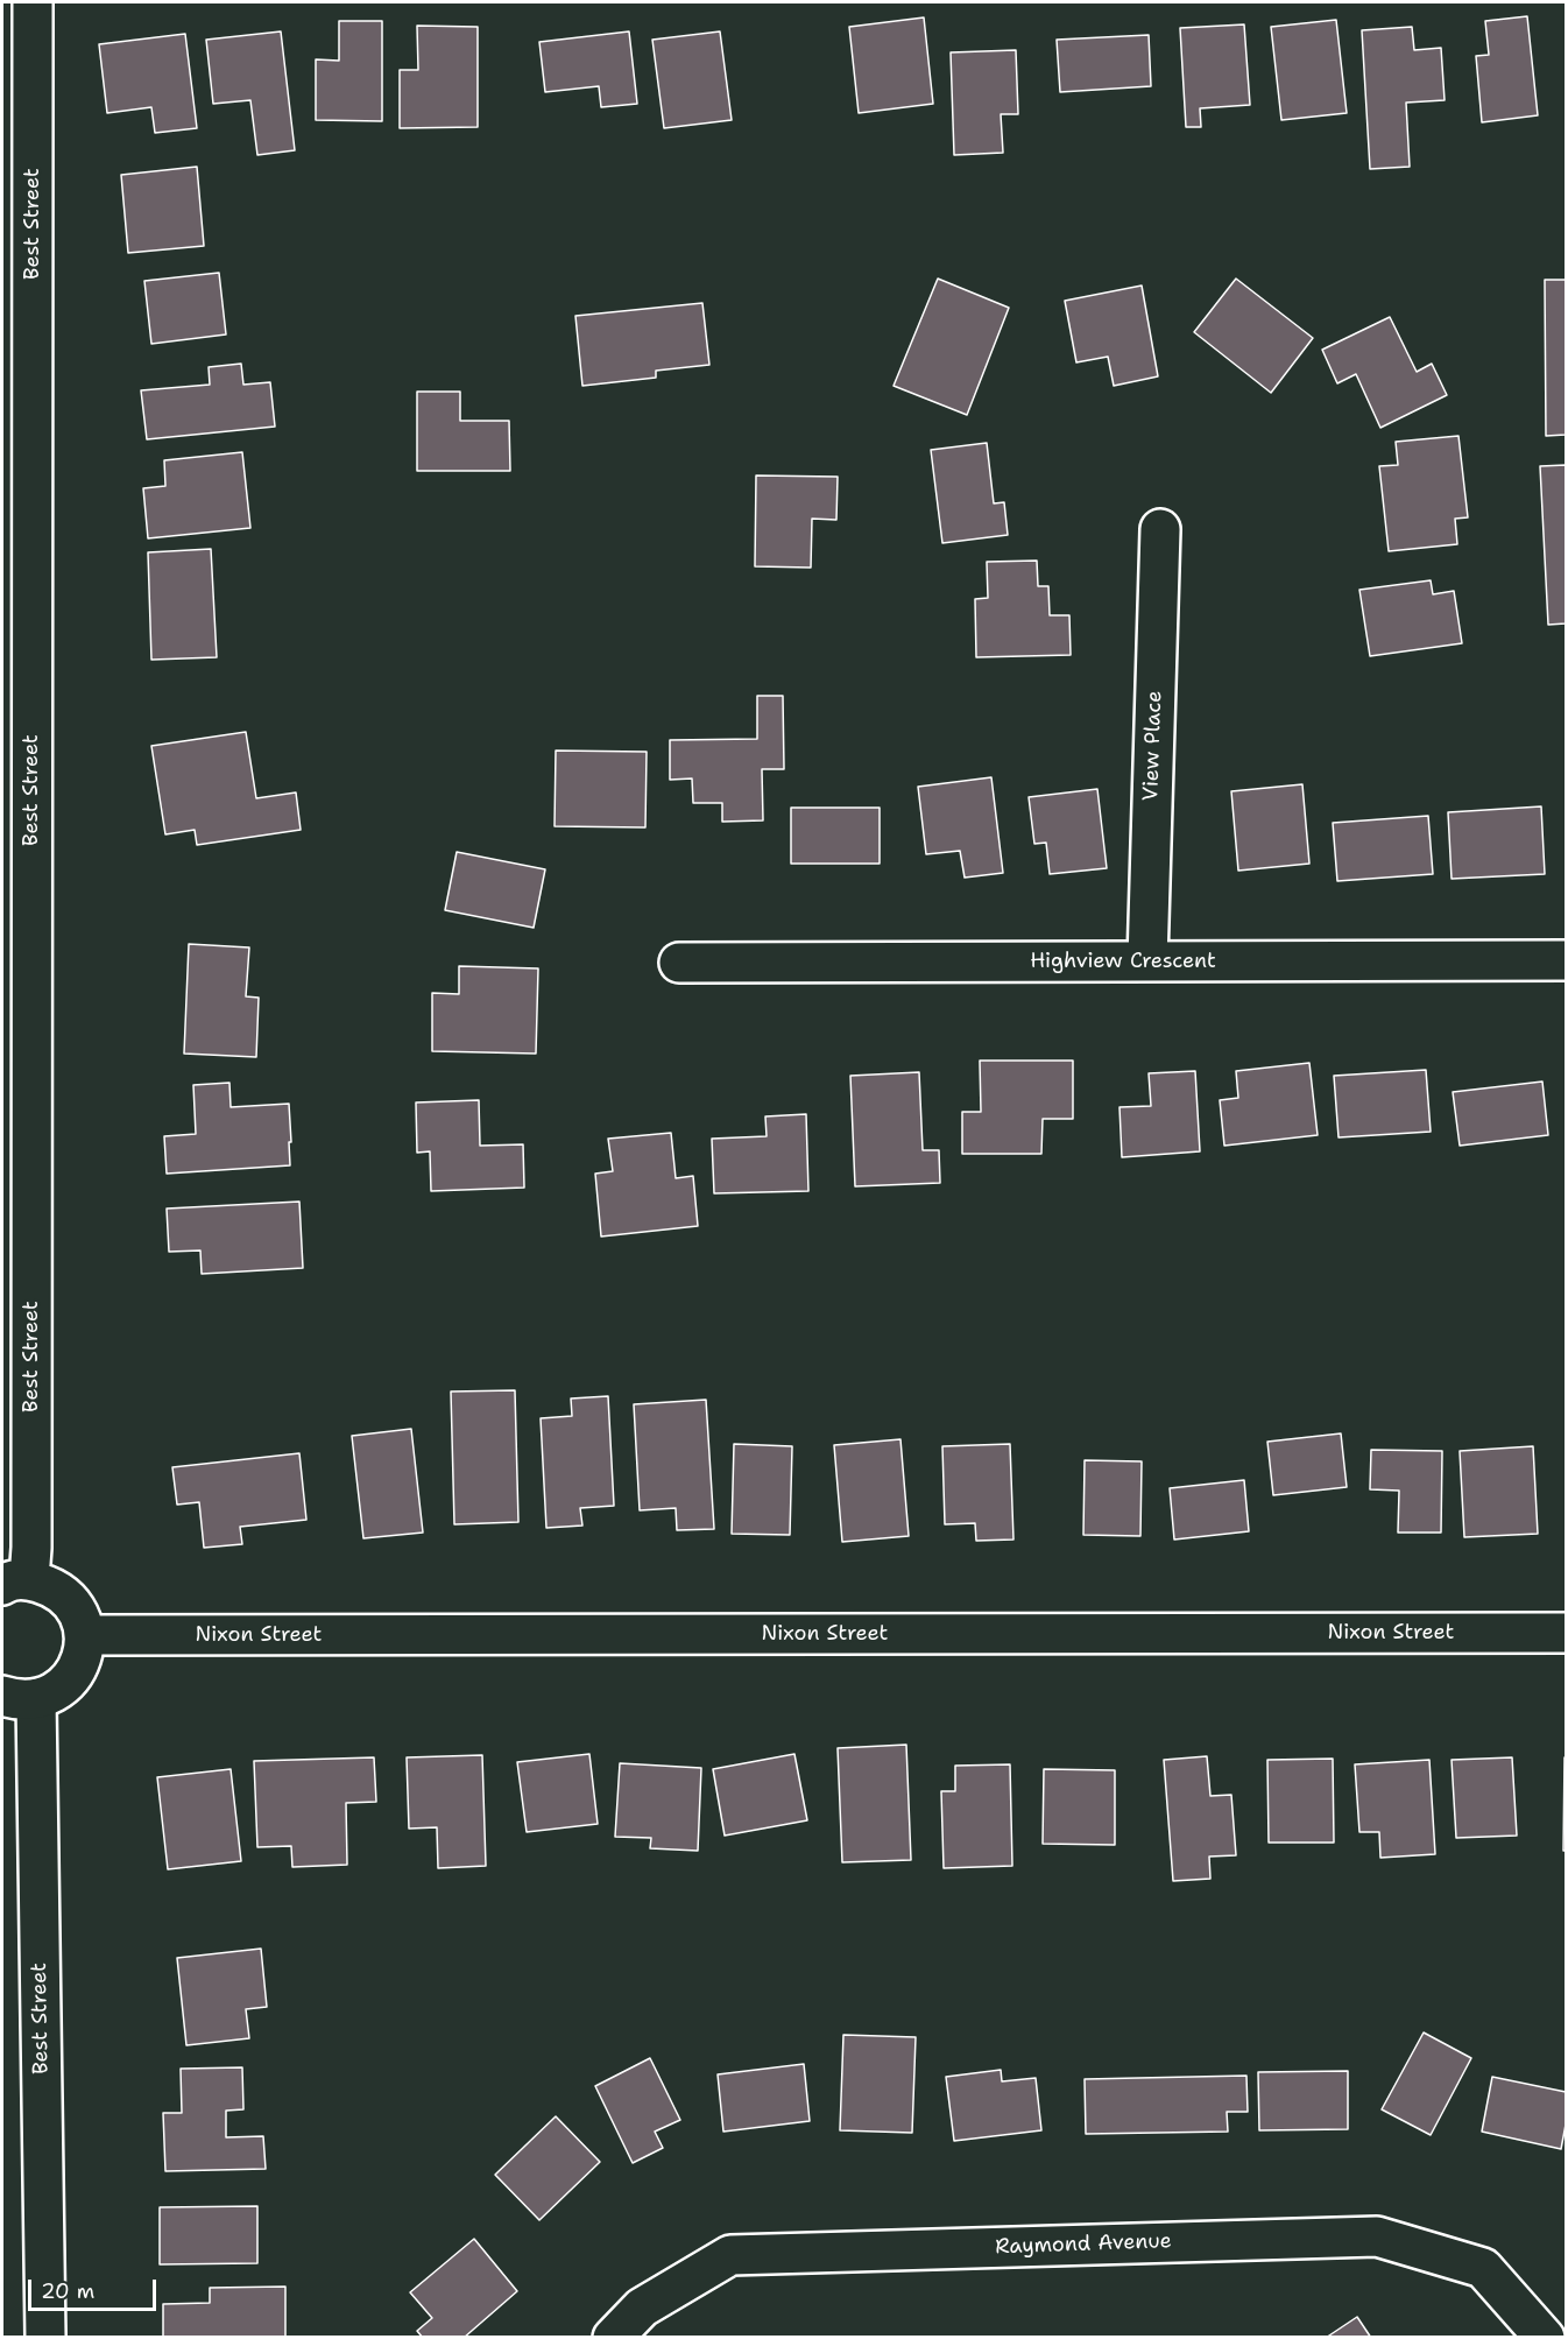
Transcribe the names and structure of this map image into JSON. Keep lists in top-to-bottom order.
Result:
{
  "streets": {
    "street": [
      "Best Street",
      "View Place",
      "Highview Crescent",
      "Nixon Street",
      "Raymond Avenue"
    ]
  },
  "crossings": [
    ["View Place", "Highview Crescent"]
  ],
  "scale_bar": "20 m"
}
